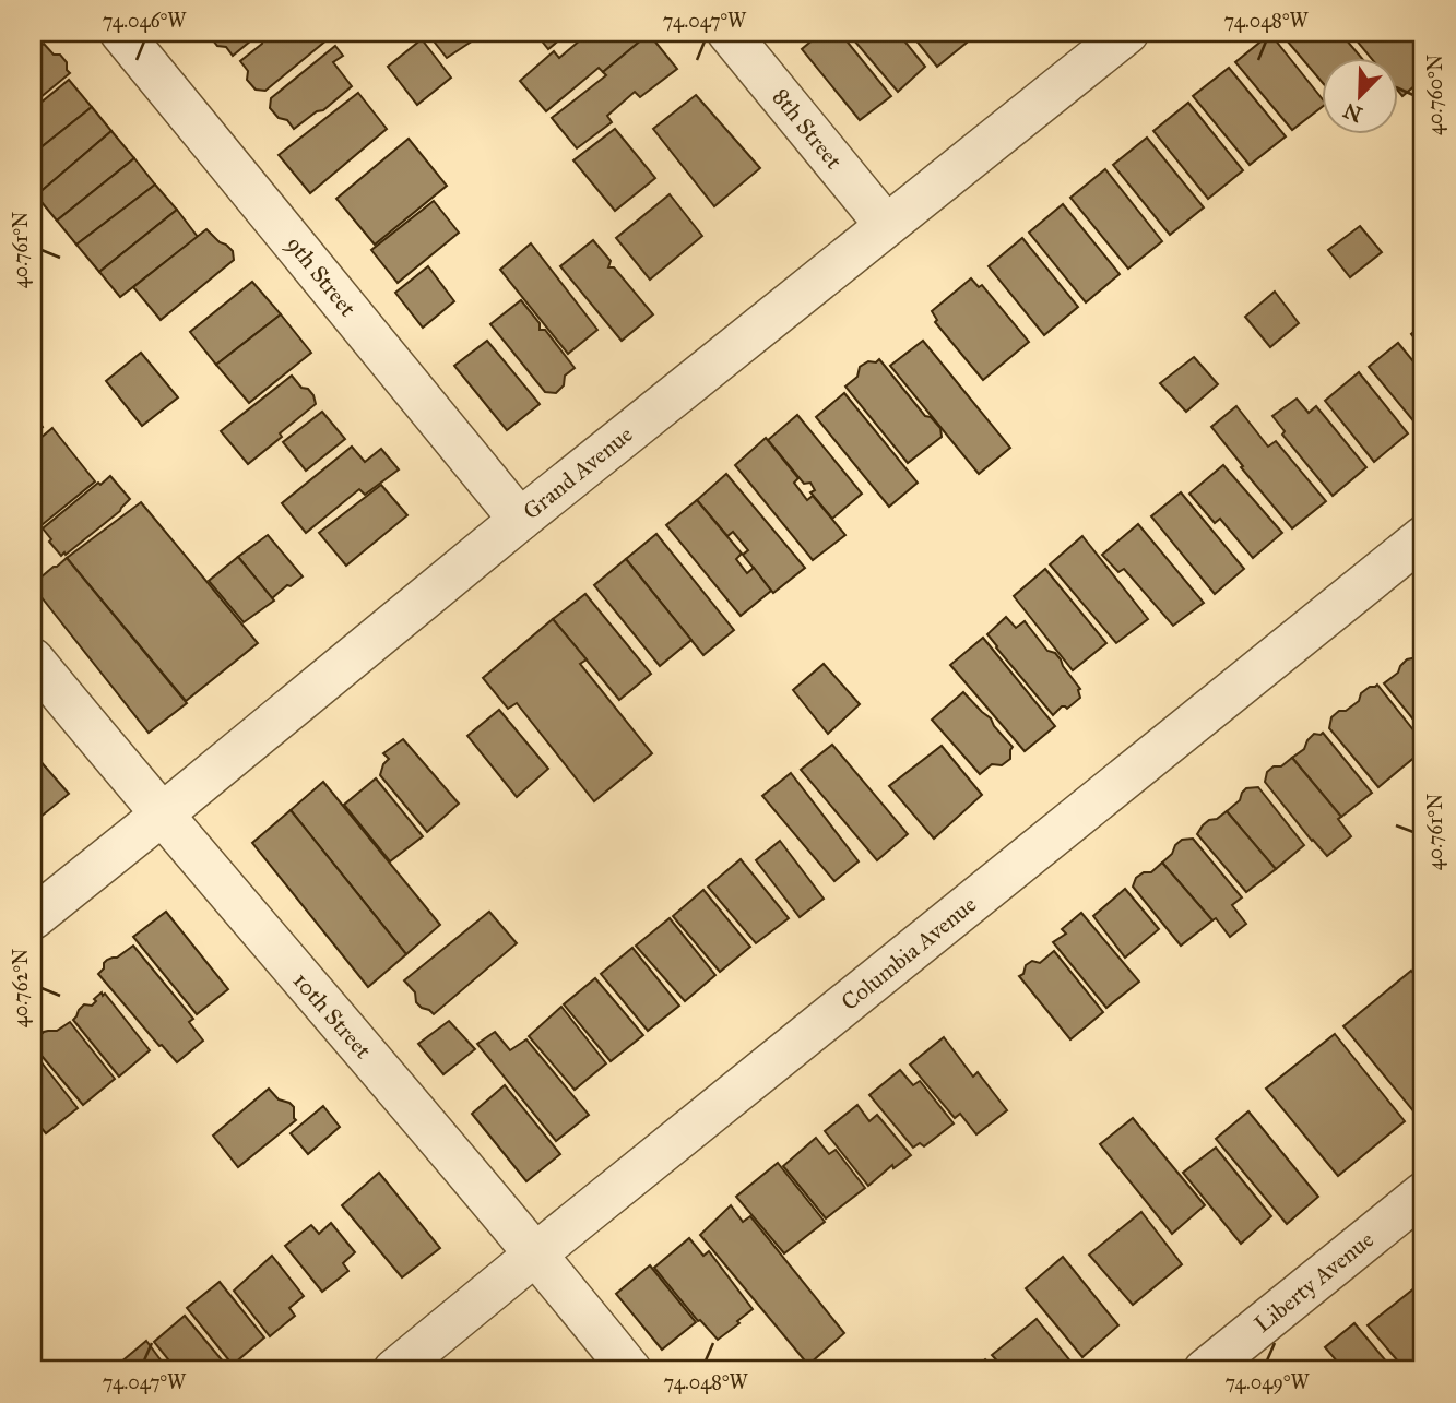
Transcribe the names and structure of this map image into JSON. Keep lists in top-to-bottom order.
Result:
{
  "streets": {
    "street": [
      "8th Street",
      "9th Street",
      "Grand Avenue",
      "Columbia Avenue",
      "10th Street",
      "Liberty Avenue"
    ]
  },
  "crossings": [
    ["8th Street", "Grand Avenue"],
    ["9th Street", "Grand Avenue"],
    ["Grand Avenue", "10th Street"],
    ["Columbia Avenue", "10th Street"]
  ],
  "north": "bottom left",
  "coordinates": [
    "74.046°W",
    "74.047°W",
    "74.048°W",
    "40.760°N",
    "40.761°N",
    "40.762°N",
    "74.049°W"
  ]
}
